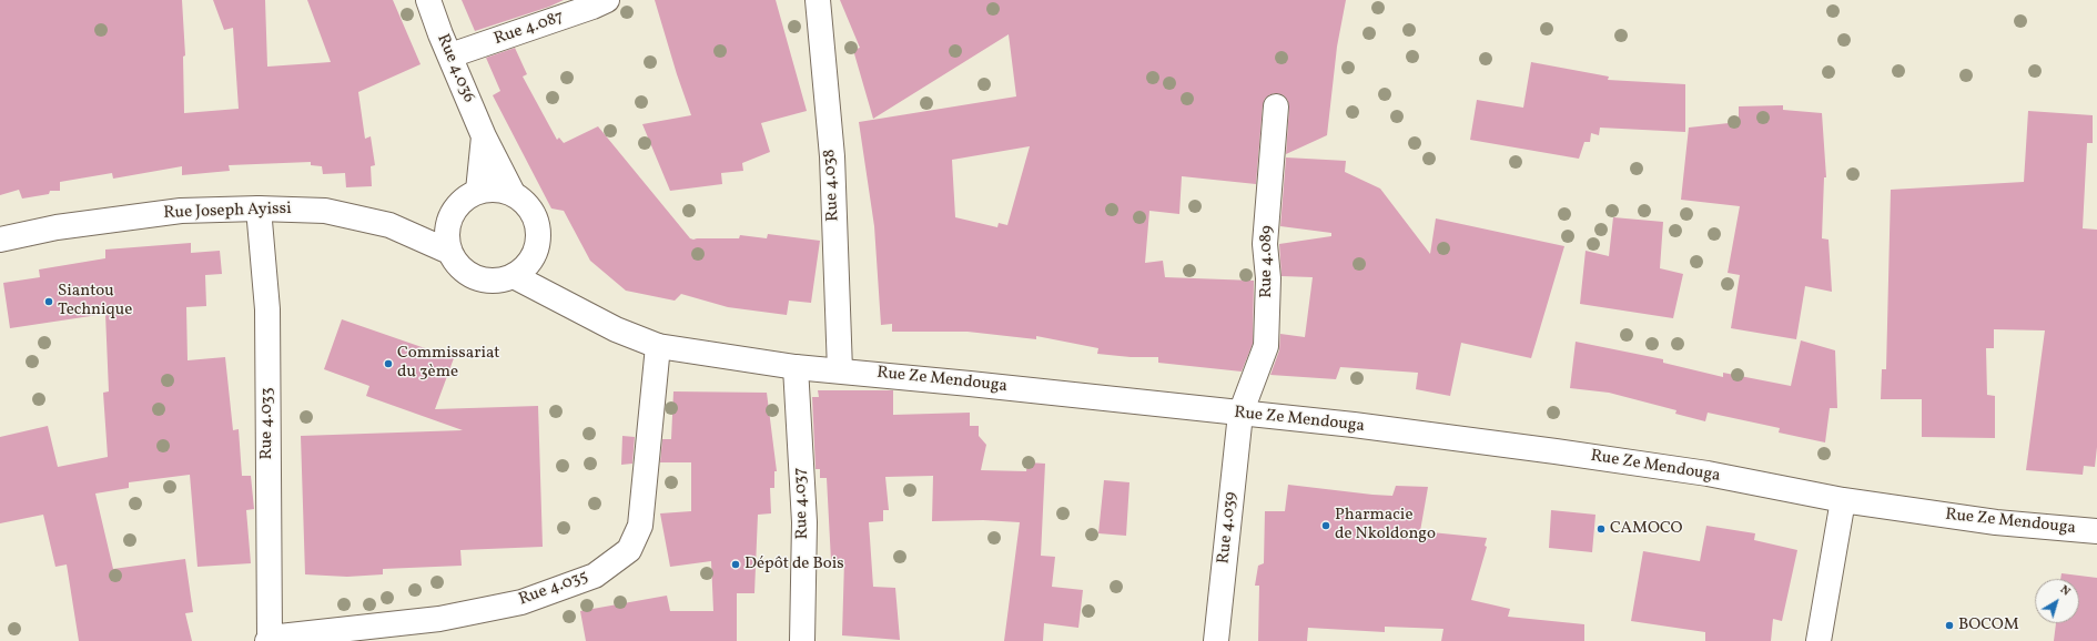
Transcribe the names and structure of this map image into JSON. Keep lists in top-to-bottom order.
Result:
{
  "streets": {
    "street": [
      "Rue 4.087",
      "Rue 4.036",
      "Rue 4.038",
      "Rue Joseph Ayissi",
      "Rue 4.089",
      "Rue Ze Mendouga",
      "Rue 4.033",
      "Rue 4.037",
      "Rue 4.039",
      "Rue 4.035"
    ]
  },
  "crossings": [
    ["Rue 4.087", "Rue 4.036"],
    ["Rue 4.036", "Rue Joseph Ayissi"],
    ["Rue 4.036", "Rue Ze Mendouga"],
    ["Rue 4.038", "Rue Ze Mendouga"],
    ["Rue Joseph Ayissi", "Rue Ze Mendouga"],
    ["Rue Joseph Ayissi", "Rue 4.033"],
    ["Rue 4.089", "Rue Ze Mendouga"],
    ["Rue 4.089", "Rue 4.039"],
    ["Rue Ze Mendouga", "Rue 4.037"],
    ["Rue Ze Mendouga", "Rue 4.039"],
    ["Rue Ze Mendouga", "Rue 4.035"],
    ["Rue 4.033", "Rue 4.035"]
  ],
  "places": [
    "Siantou Technique",
    "Commissariat du 3ème",
    "Pharmacie de Nkoldongo",
    "CAMOCO",
    "Dépôt de Bois",
    "BOCOM"
  ],
  "north": "top right"
}
